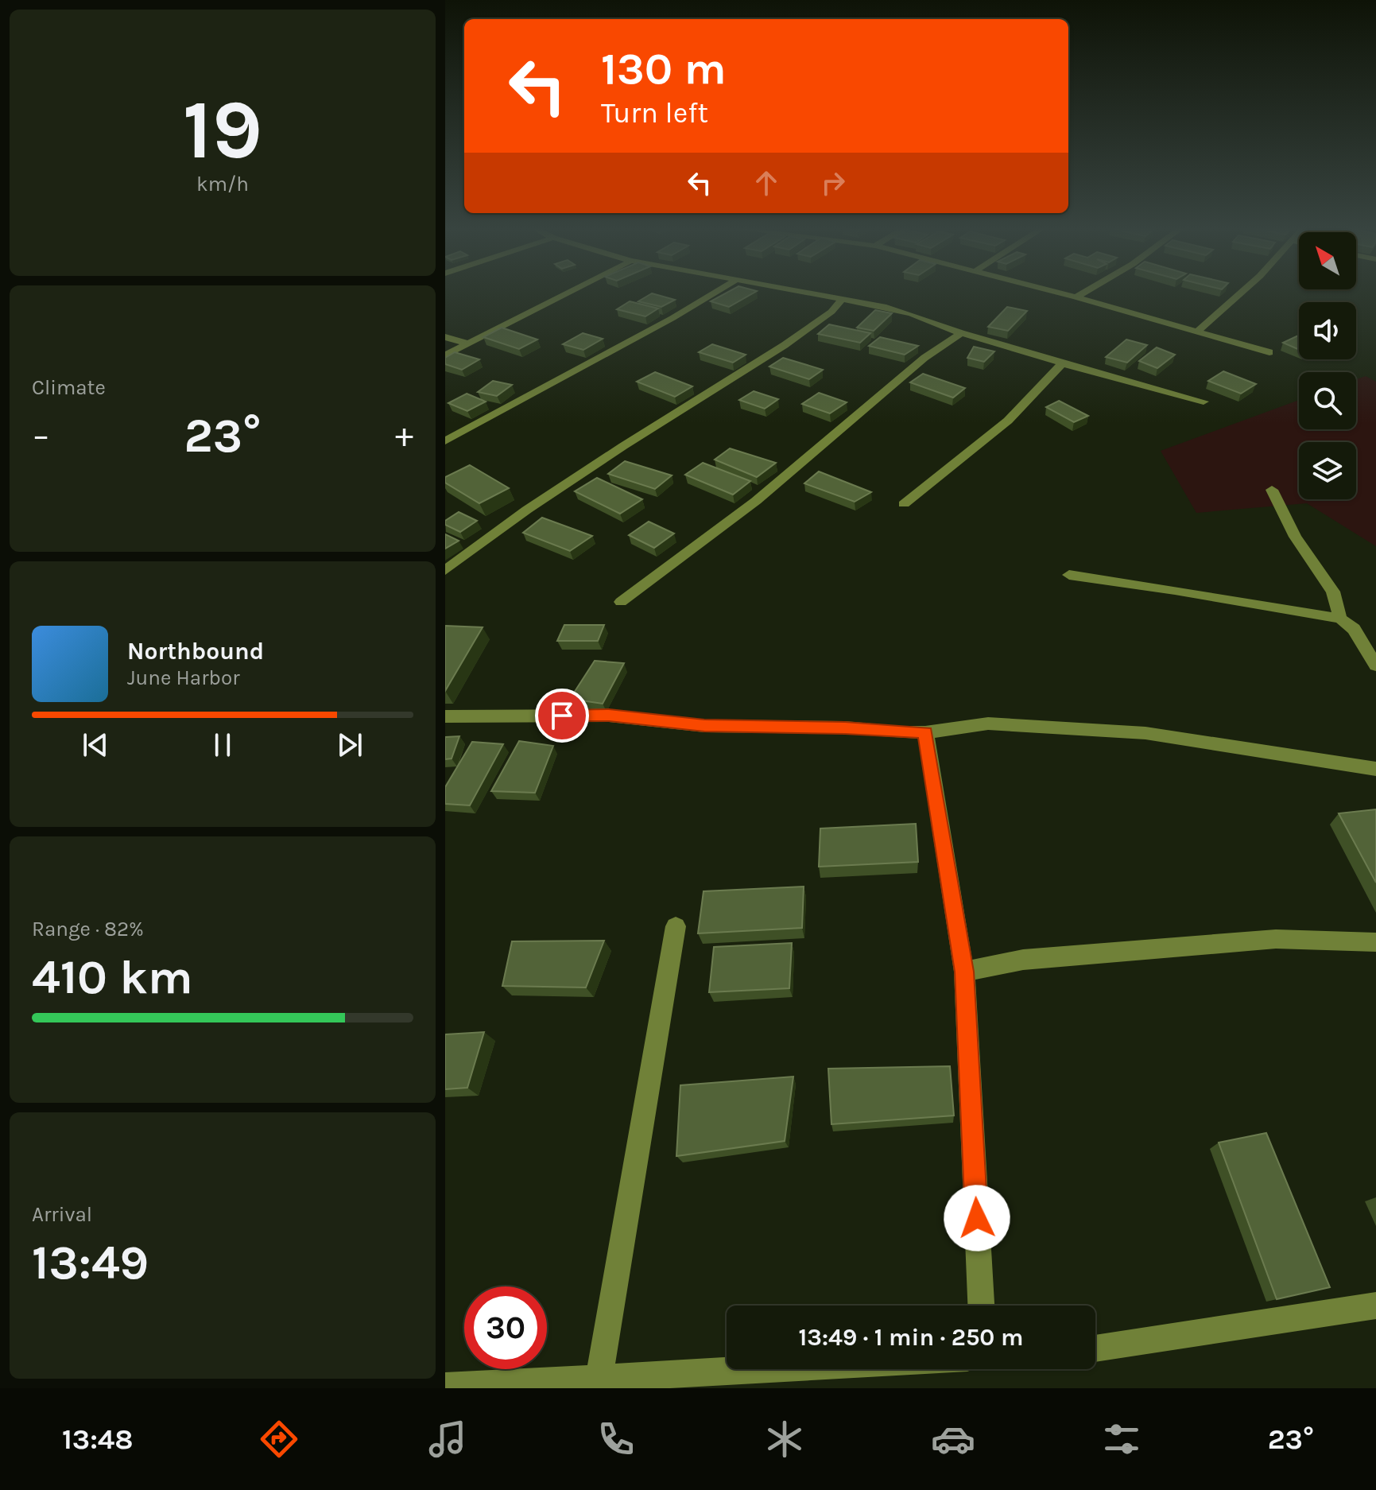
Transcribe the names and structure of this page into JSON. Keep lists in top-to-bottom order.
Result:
{
  "north": "top left",
  "page": {
    "tile": [
      ["19", "km/h"],
      "Climate",
      ["Range · 82%", "410 km"],
      ["Arrival", "13:49"]
    ],
    "turn": ["130 m", "Turn left"],
    "heat": ["−", "23°", "+"],
    "song": ["Northbound", "June Harbor"],
    "limit": "30",
    "trip": "13:49 · 1 min · 250 m",
    "tabs": ["13:48", "23°"]
  }
}
